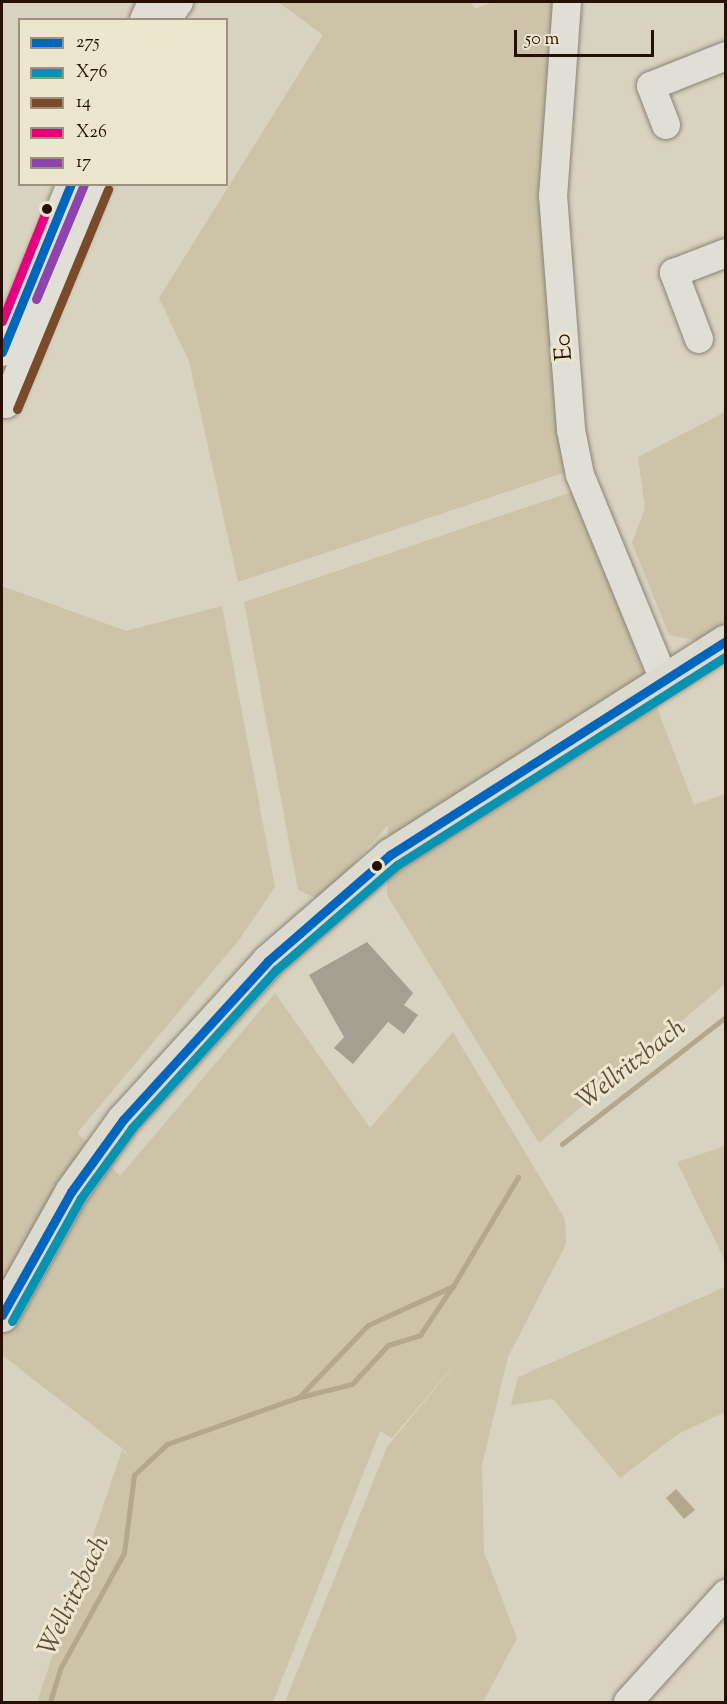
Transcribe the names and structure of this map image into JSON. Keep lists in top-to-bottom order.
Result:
{
  "streets": {
    "street": ["E0"]
  },
  "water": ["Wellritzbach"],
  "lines": [
    "transit line 275",
    "transit line 17",
    "transit line 14",
    "transit line X26",
    "transit line X76"
  ],
  "legend": [
    "275",
    "X76",
    "14",
    "X26",
    "17"
  ],
  "scale_bar": "50 m"
}
